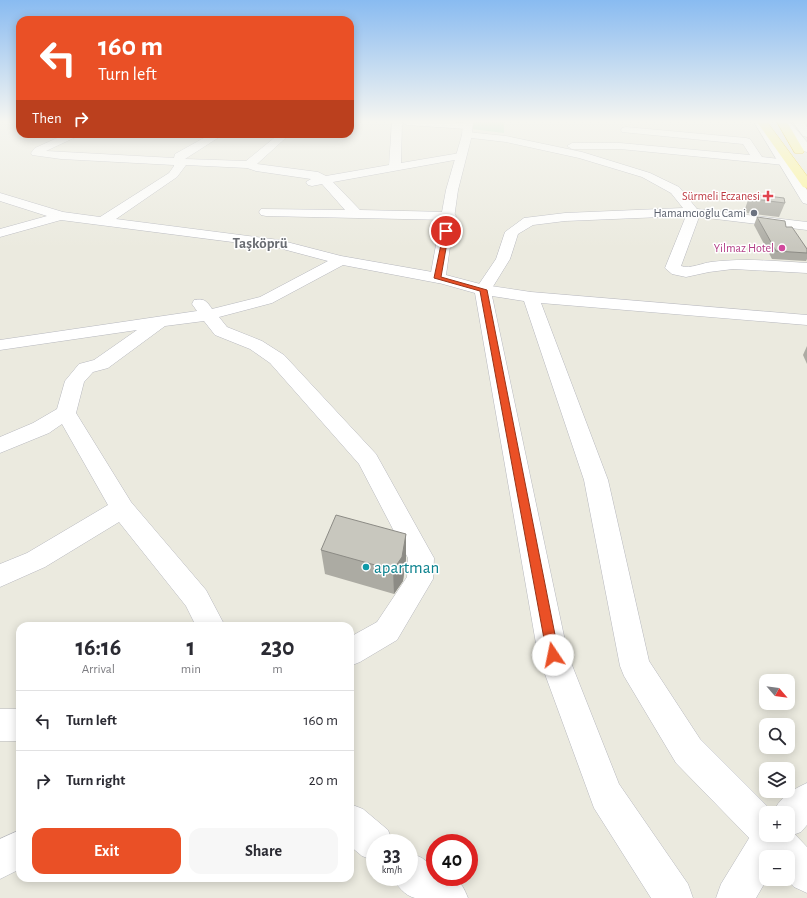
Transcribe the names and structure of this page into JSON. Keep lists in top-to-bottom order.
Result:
{
  "districts": ["Taşköprü"],
  "places": {
    "health": ["Sürmeli Eczanesi"],
    "other": ["Hamamcıoğlu Cami", "Yilmaz Hotel", "apartman"]
  },
  "north": "bottom right",
  "page": {
    "turn": ["160 m", "Turn left"],
    "then": "Then",
    "eta": [
      "16:16",
      "Arrival",
      "1",
      "min",
      "230",
      "m"
    ],
    "map_buttons": ["+", "−"],
    "list": [
      {
        "name": "Turn left",
        "value": "160 m"
      },
      {
        "name": "Turn right",
        "value": "20 m"
      }
    ],
    "buttons": ["Exit", "Share"],
    "speed": "33 km/h",
    "limit": "40"
  }
}
